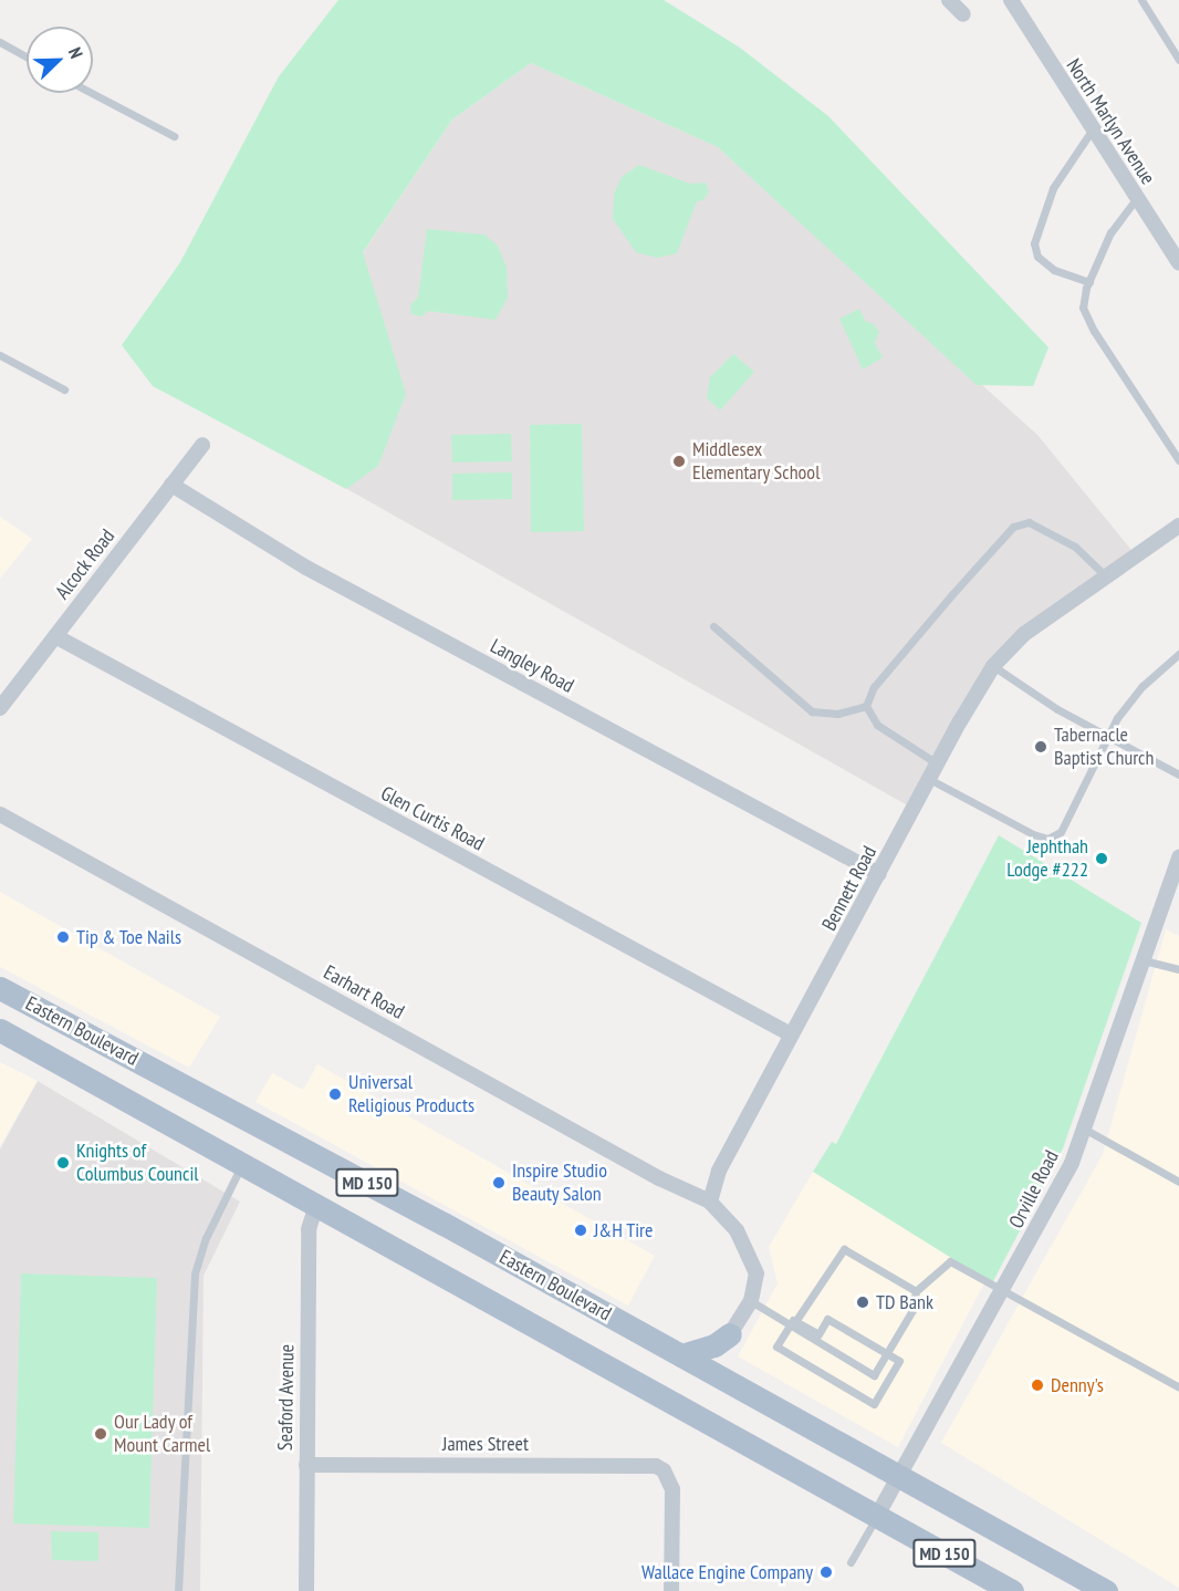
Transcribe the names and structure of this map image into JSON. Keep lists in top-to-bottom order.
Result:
{
  "streets": {
    "main road": ["Eastern Boulevard", "MD 150"],
    "street": [
      "North Marlyn Avenue",
      "Alcock Road",
      "Langley Road",
      "Glen Curtis Road",
      "Bennett Road",
      "Earhart Road",
      "Orville Road",
      "Seaford Avenue",
      "James Street"
    ]
  },
  "crossings": [
    ["Alcock Road", "Langley Road"],
    ["Alcock Road", "Glen Curtis Road"],
    ["Langley Road", "Bennett Road"],
    ["Glen Curtis Road", "Bennett Road"],
    ["Bennett Road", "Earhart Road"],
    ["Eastern Boulevard", "Orville Road"],
    ["Eastern Boulevard", "Seaford Avenue"],
    ["Seaford Avenue", "James Street"]
  ],
  "places": [
    "Middlesex Elementary School",
    "Tabernacle Baptist Church",
    "Jephthah Lodge #222",
    "Tip & Toe Nails",
    "Universal Religious Products",
    "Knights of Columbus Council",
    "Inspire Studio Beauty Salon",
    "J&H Tire",
    "TD Bank",
    "Denny's",
    "Our Lady of Mount Carmel",
    "Wallace Engine Company"
  ],
  "north": "top right"
}
